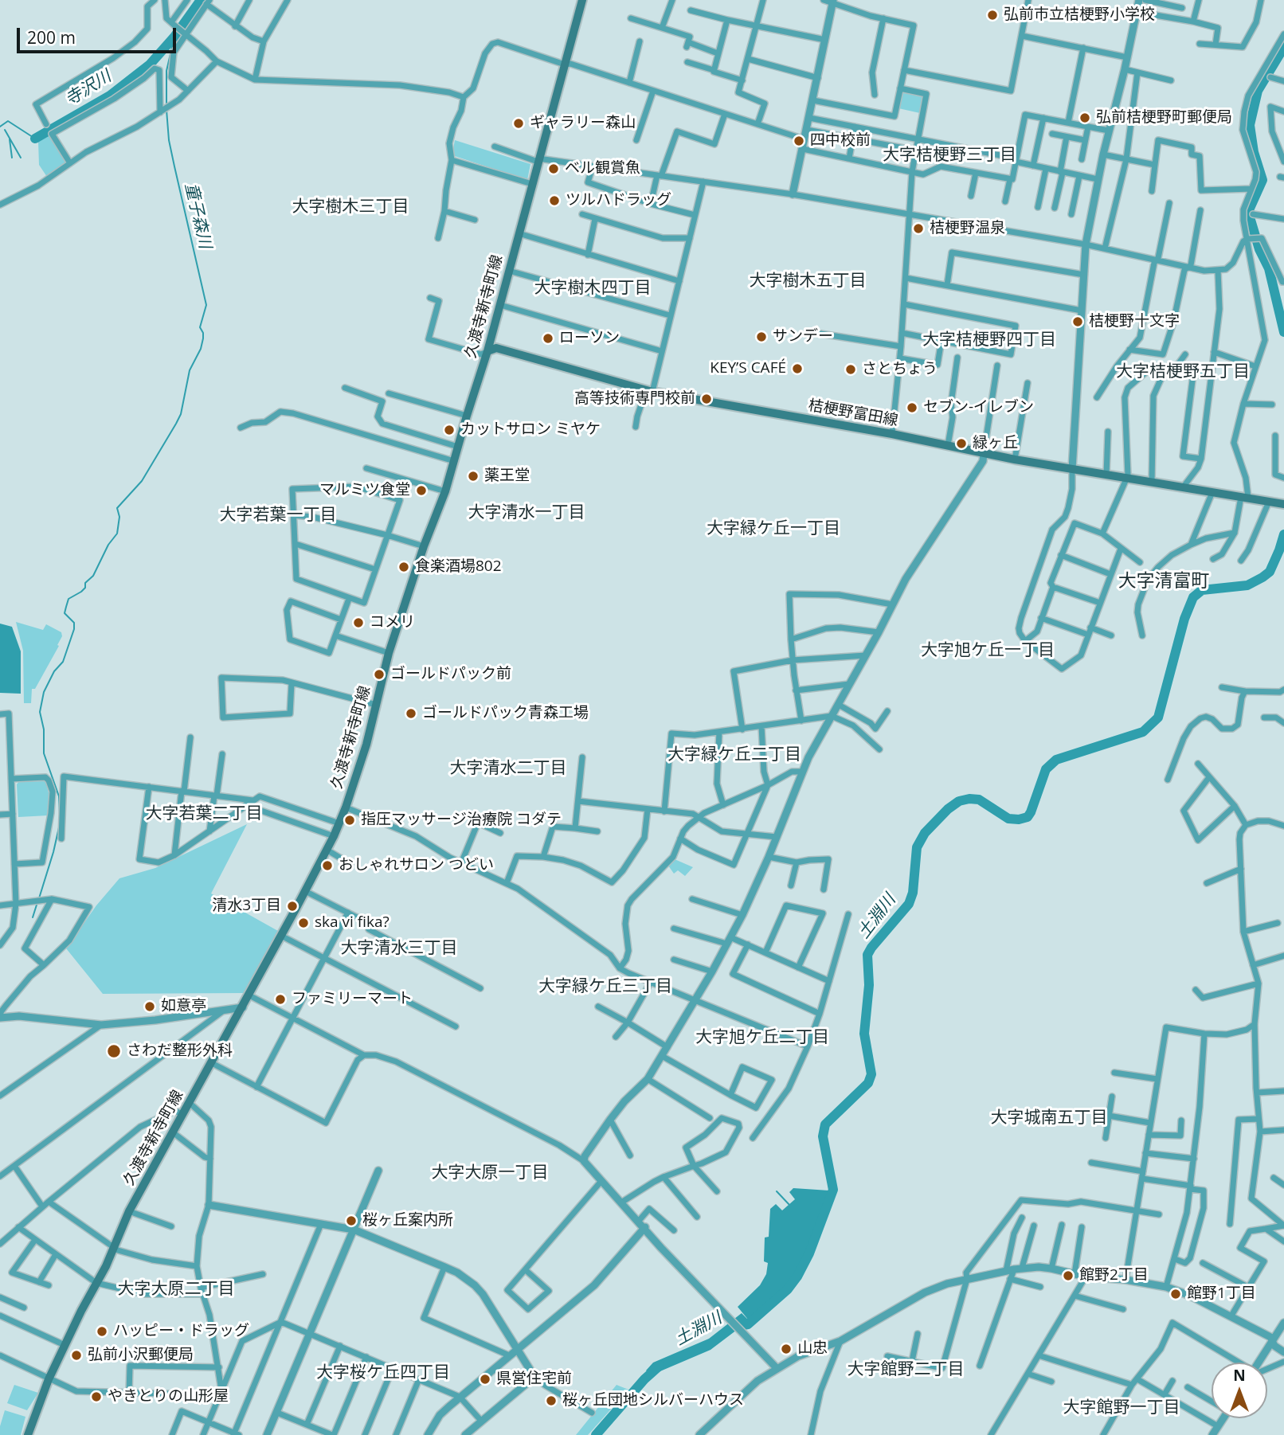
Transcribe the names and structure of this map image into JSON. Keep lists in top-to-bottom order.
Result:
{
  "streets": {
    "main road": ["久渡寺新寺町線", "桔梗野富田線"]
  },
  "crossings": [
    ["久渡寺新寺町線", "桔梗野富田線"]
  ],
  "districts": [
    "大字桔梗野三丁目",
    "大字樹木三丁目",
    "大字樹木五丁目",
    "大字樹木四丁目",
    "大字桔梗野四丁目",
    "大字桔梗野五丁目",
    "大字清水一丁目",
    "大字若葉一丁目",
    "大字緑ケ丘一丁目",
    "大字清富町",
    "大字旭ケ丘一丁目",
    "大字緑ケ丘二丁目",
    "大字清水二丁目",
    "大字若葉二丁目",
    "大字清水三丁目",
    "大字緑ケ丘三丁目",
    "大字旭ケ丘二丁目",
    "大字城南五丁目",
    "大字大原一丁目",
    "大字大原二丁目",
    "大字館野二丁目",
    "大字桜ケ丘四丁目",
    "大字館野一丁目"
  ],
  "water": ["寺沢川", "童子森川", "土淵川"],
  "places": [
    "弘前市立桔梗野小学校",
    "弘前桔梗野町郵便局",
    "ギャラリー森山",
    "四中校前",
    "ベル観賞魚",
    "ツルハドラッグ",
    "桔梗野温泉",
    "桔梗野十文字",
    "サンデー",
    "ローソン",
    "KEY’S CAFÉ",
    "さとちょう",
    "高等技術専門校前",
    "セブン-イレブン",
    "カットサロン ミヤケ",
    "緑ヶ丘",
    "薬王堂",
    "マルミツ食堂",
    "食楽酒場802",
    "コメリ",
    "ゴールドパック前",
    "ゴールドパック青森工場",
    "指圧マッサージ治療院 コダテ",
    "おしゃれサロン つどい",
    "清水3丁目",
    "ska vi fika?",
    "ファミリーマート",
    "如意亭",
    "さわだ整形外科",
    "桜ヶ丘案内所",
    "館野2丁目",
    "館野1丁目",
    "ハッピー・ドラッグ",
    "山忠",
    "弘前小沢郵便局",
    "県営住宅前",
    "やきとりの山形屋",
    "桜ヶ丘団地シルバーハウス"
  ],
  "scale_bar": "200 m",
  "north": "top"
}
